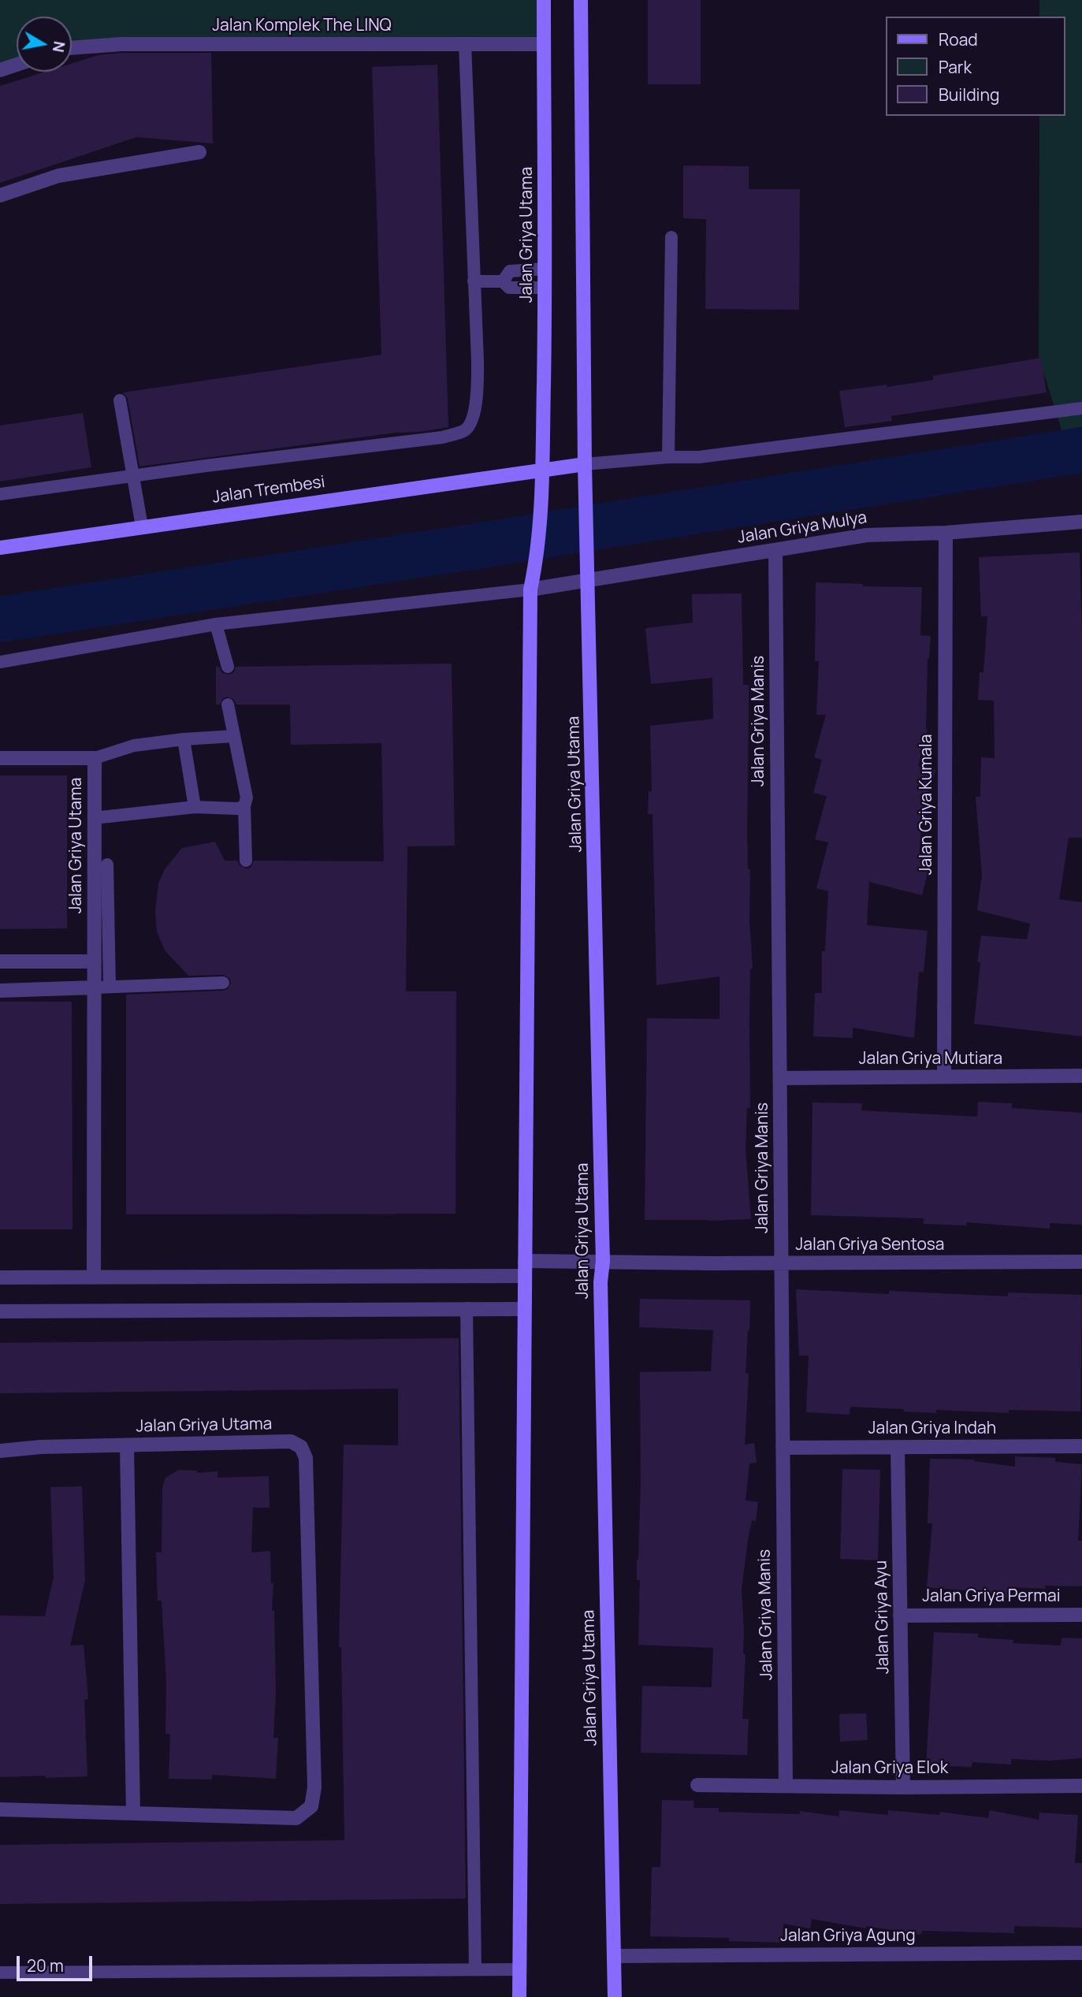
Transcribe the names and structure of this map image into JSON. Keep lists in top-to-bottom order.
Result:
{
  "streets": {
    "main road": ["Jalan Griya Utama", "Jalan Trembesi"],
    "street": [
      "Jalan Komplek The LINQ",
      "Jalan Griya Mulya",
      "Jalan Griya Manis",
      "Jalan Griya Kumala",
      "Jalan Griya Mutiara",
      "Jalan Griya Sentosa",
      "Jalan Griya Indah",
      "Jalan Griya Permai",
      "Jalan Griya Ayu",
      "Jalan Griya Elok",
      "Jalan Griya Agung"
    ]
  },
  "crossings": [
    ["Jalan Komplek The LINQ", "Jalan Griya Utama"],
    ["Jalan Griya Utama", "Jalan Trembesi"],
    ["Jalan Griya Utama", "Jalan Griya Mulya"],
    ["Jalan Griya Utama", "Jalan Griya Sentosa"],
    ["Jalan Griya Utama", "Jalan Griya Agung"],
    ["Jalan Griya Mulya", "Jalan Griya Manis"],
    ["Jalan Griya Mulya", "Jalan Griya Kumala"],
    ["Jalan Griya Manis", "Jalan Griya Mutiara"],
    ["Jalan Griya Manis", "Jalan Griya Sentosa"],
    ["Jalan Griya Manis", "Jalan Griya Indah"],
    ["Jalan Griya Manis", "Jalan Griya Elok"],
    ["Jalan Griya Kumala", "Jalan Griya Mutiara"],
    ["Jalan Griya Indah", "Jalan Griya Ayu"],
    ["Jalan Griya Permai", "Jalan Griya Ayu"],
    ["Jalan Griya Ayu", "Jalan Griya Elok"]
  ],
  "legend": ["Road", "Park", "Building"],
  "scale_bar": "20 m",
  "north": "right"
}
